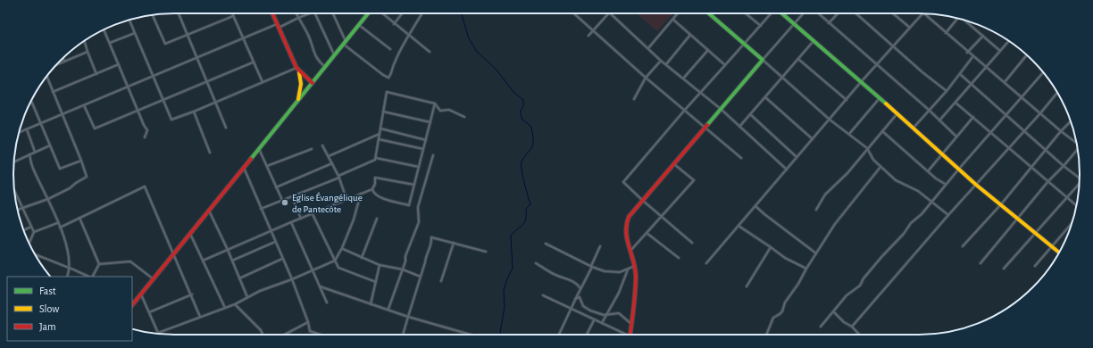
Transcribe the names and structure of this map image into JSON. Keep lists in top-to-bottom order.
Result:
{
  "places": ["Eglise Évangélique de Pantecôte"],
  "legend": ["Fast", "Slow", "Jam"]
}
